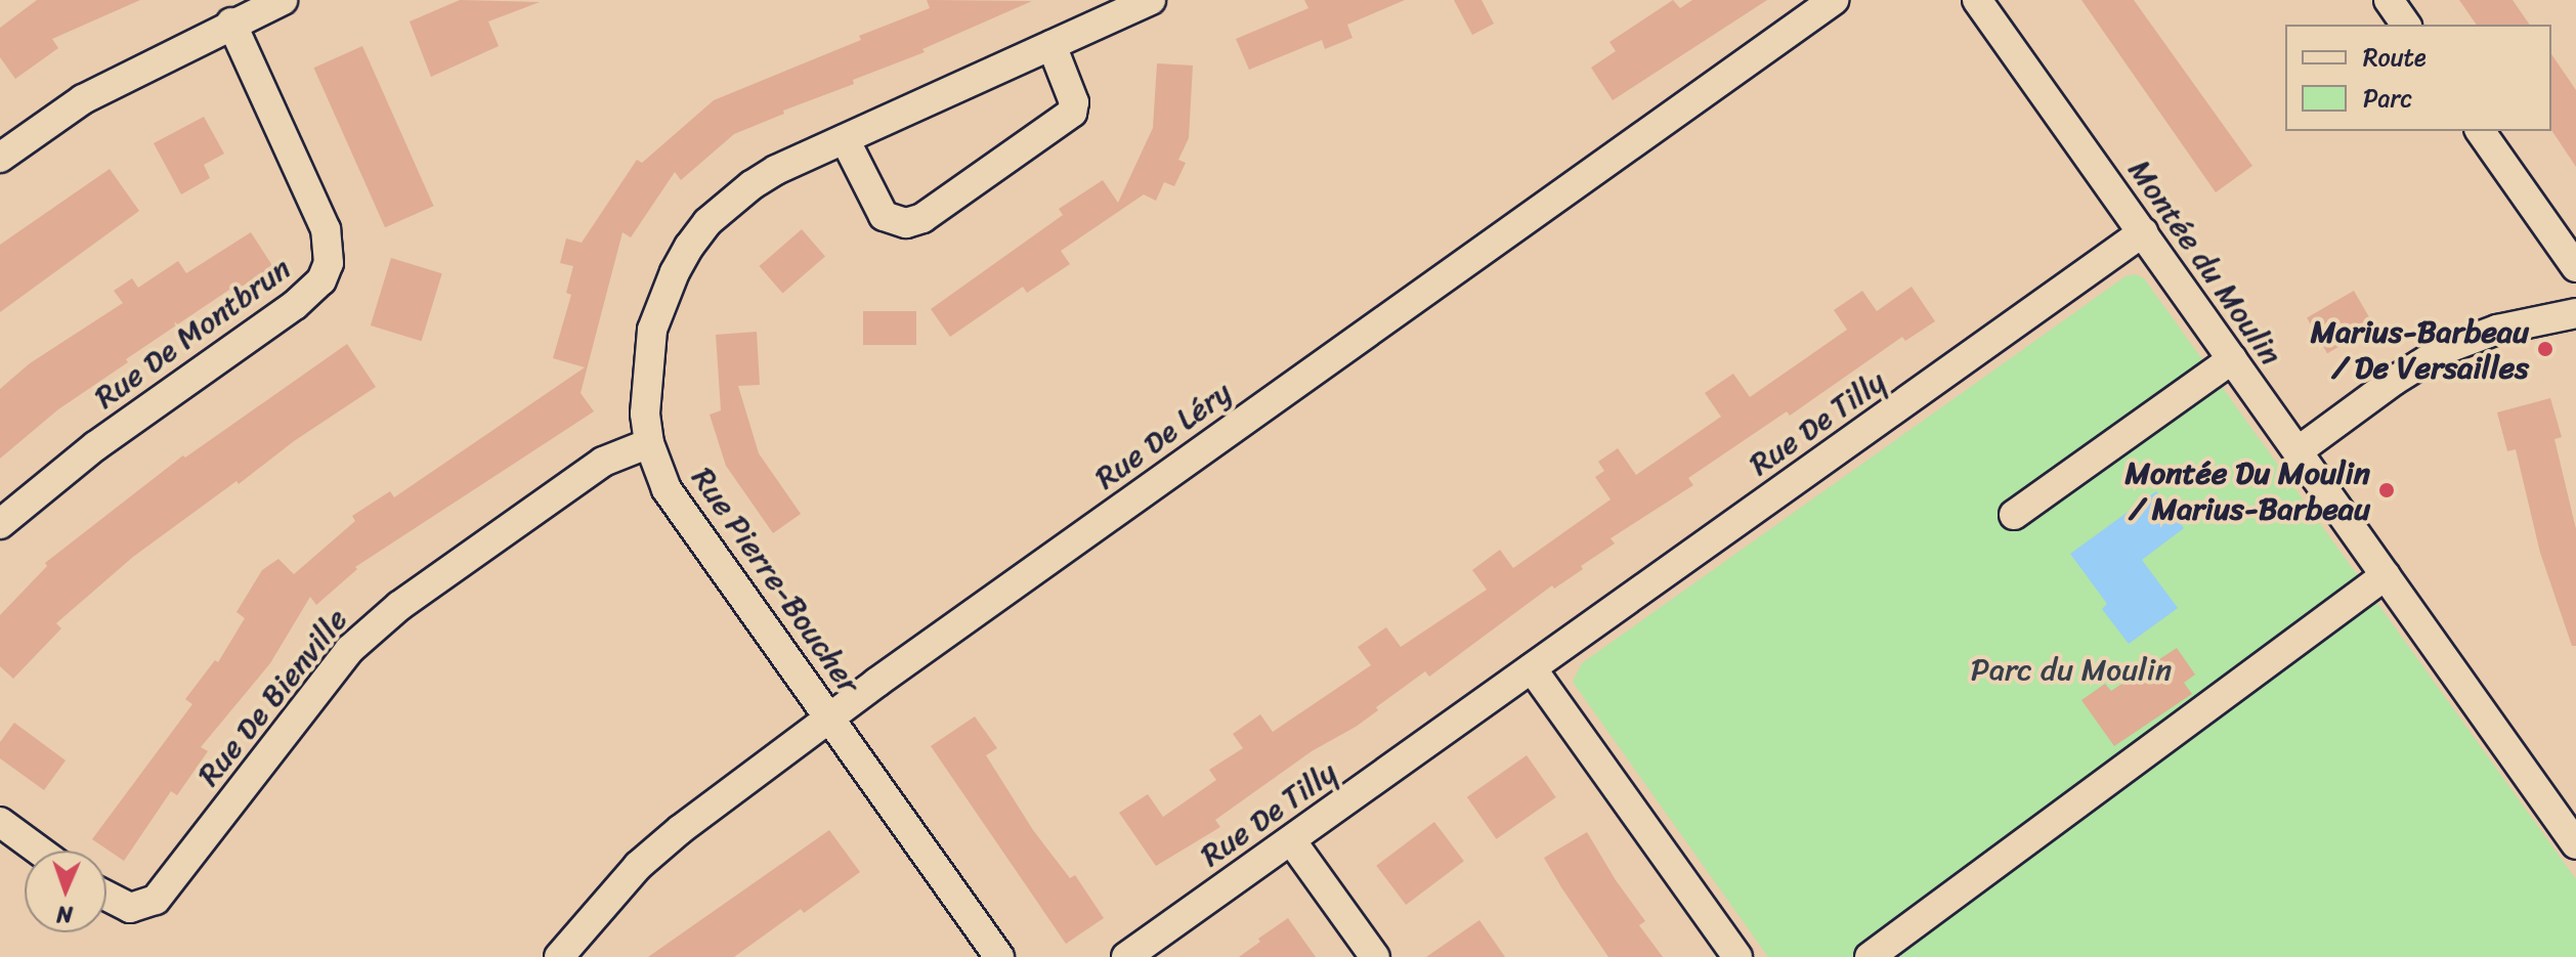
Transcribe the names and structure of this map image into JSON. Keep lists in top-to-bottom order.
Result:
{
  "streets": {
    "street": [
      "Montée du Moulin",
      "Rue De Montbrun",
      "Rue De Tilly",
      "Rue De Léry",
      "Rue Pierre-Boucher",
      "Rue De Bienville"
    ]
  },
  "crossings": [
    ["Montée du Moulin", "Rue De Tilly"],
    ["Rue De Léry", "Rue Pierre-Boucher"],
    ["Rue Pierre-Boucher", "Rue De Bienville"]
  ],
  "parks": ["Parc du Moulin"],
  "places": ["Marius-Barbeau / De Versailles", "Montée Du Moulin / Marius-Barbeau"],
  "legend": ["Route", "Parc"],
  "north": "bottom"
}
